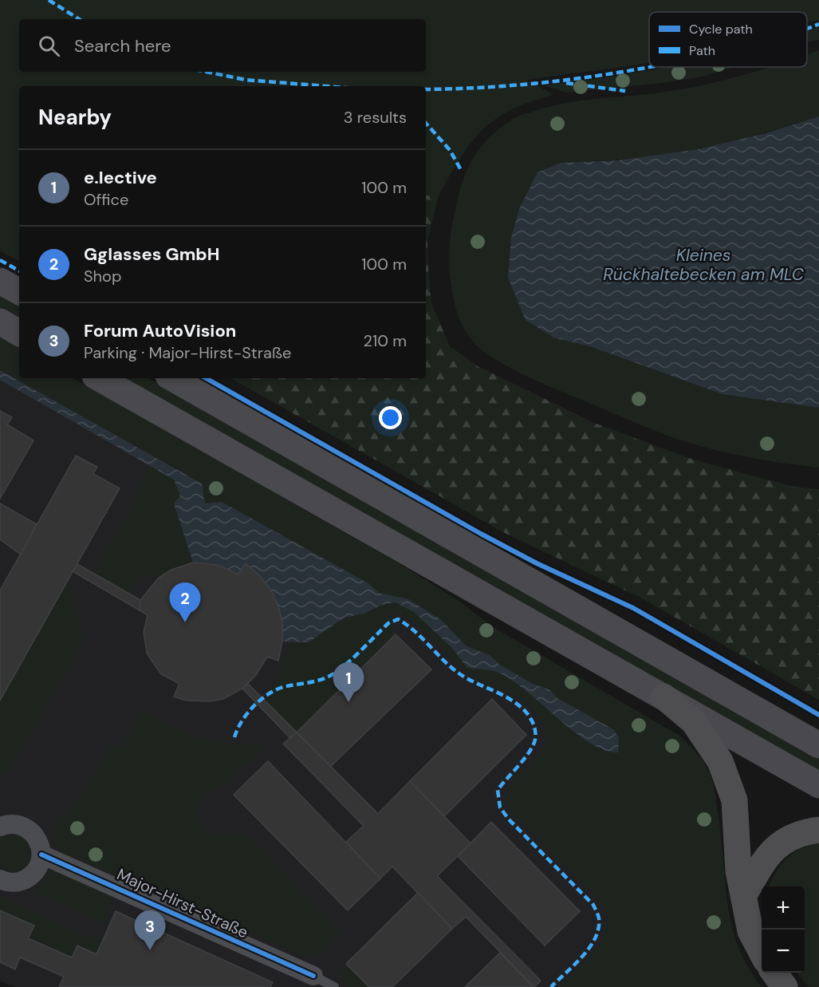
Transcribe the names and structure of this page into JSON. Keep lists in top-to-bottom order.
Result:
{
  "streets": {
    "street": ["Major-Hirst-Straße"]
  },
  "water": ["Kleines Rückhaltebecken am MLC"],
  "legend": ["Cycle path", "Path"],
  "page": {
    "search": "Search here",
    "heading": ["Nearby", "3 results"],
    "list": [
      {
        "mark": "1",
        "name": "e.lective",
        "note": "Office",
        "value": "100 m"
      },
      {
        "mark": "2",
        "name": "Gglasses GmbH",
        "note": "Shop",
        "value": "100 m"
      },
      {
        "mark": "3",
        "name": "Forum AutoVision",
        "note": "Parking · Major-Hirst-Straße",
        "value": "210 m"
      }
    ],
    "pins": ["2", "1", "3"],
    "map_buttons": ["+", "−"]
  }
}
